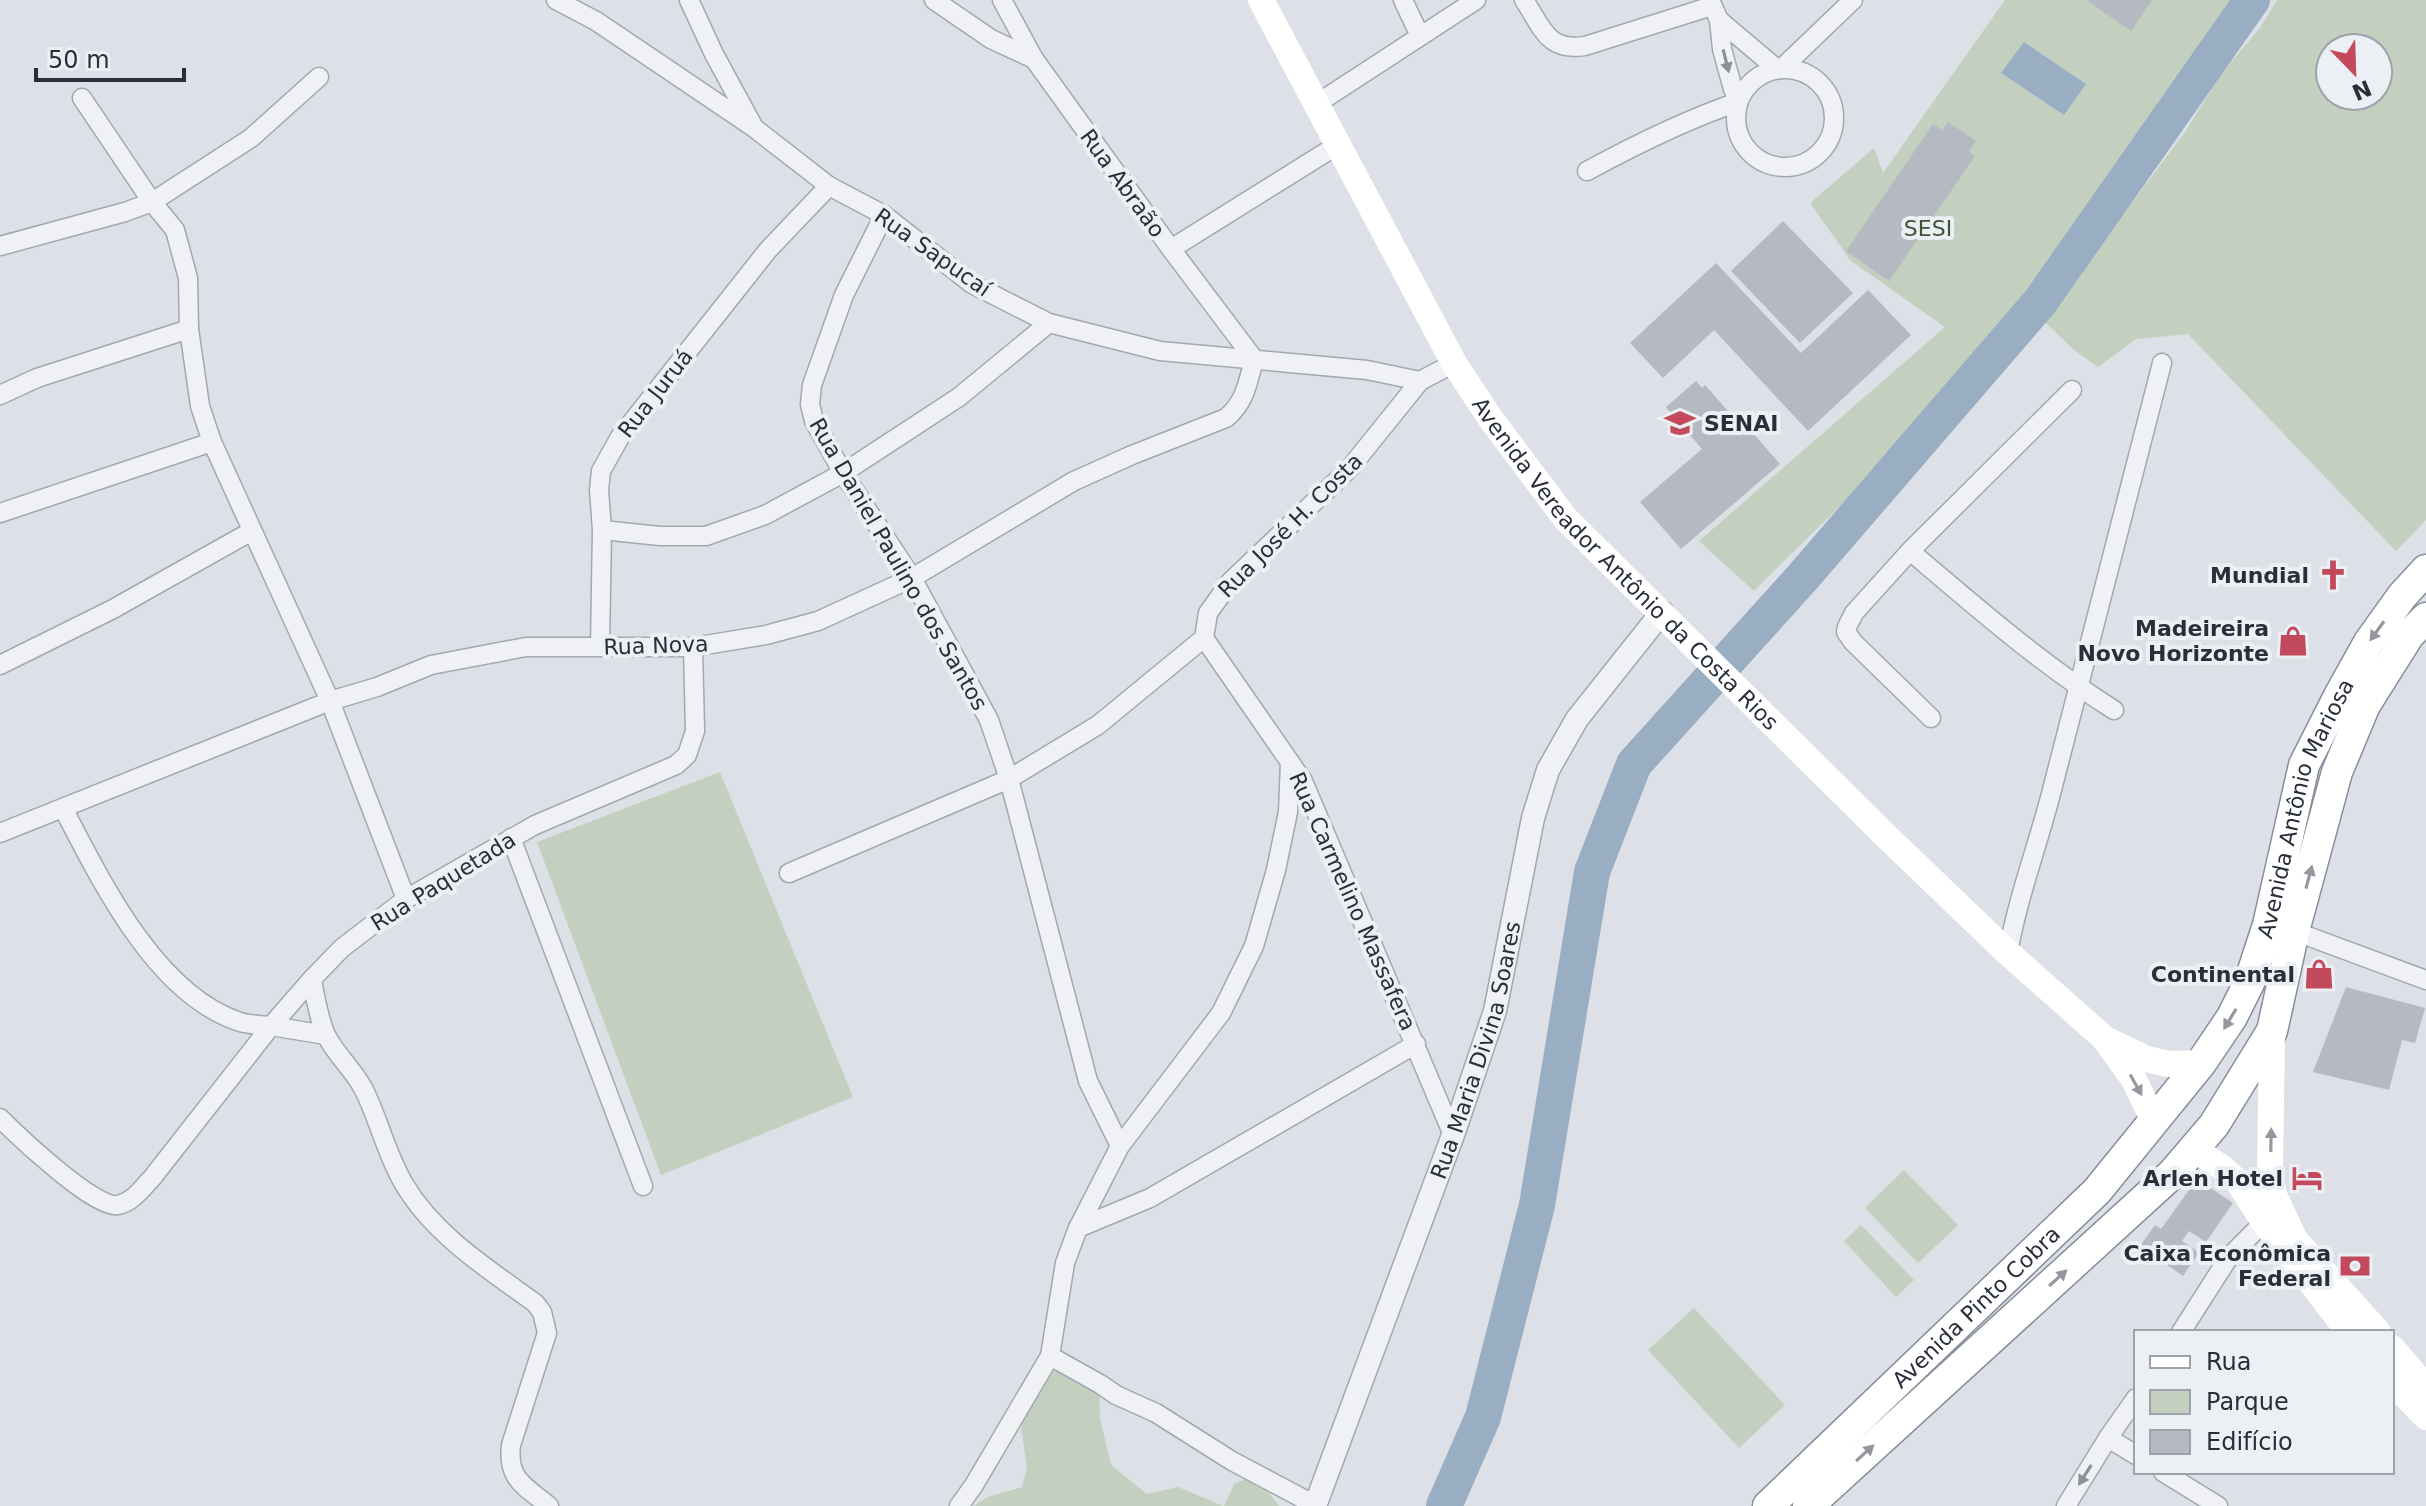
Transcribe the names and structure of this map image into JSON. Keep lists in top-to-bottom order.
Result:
{
  "streets": {
    "highway": ["Avenida Antônio Mariosa", "Avenida Pinto Cobra"],
    "main road": ["Avenida Vereador Antônio da Costa Rios"],
    "street": [
      "Rua Abraão",
      "Rua Sapucaí",
      "Rua Juruá",
      "Rua José H. Costa",
      "Rua Daniel Paulino dos Santos",
      "Rua Nova",
      "Rua Paquetada",
      "Rua Carmelino Massafera",
      "Rua Maria Divina Soares"
    ]
  },
  "crossings": [
    ["Rua Abraão", "Rua Sapucaí"],
    ["Rua Abraão", "Rua Nova"],
    ["Rua Sapucaí", "Rua Juruá"],
    ["Rua Sapucaí", "Rua José H. Costa"],
    ["Rua Sapucaí", "Rua Daniel Paulino dos Santos"],
    ["Rua Sapucaí", "Rua Nova"],
    ["Rua Juruá", "Rua Nova"],
    ["Rua José H. Costa", "Rua Carmelino Massafera"],
    ["Avenida Vereador Antônio da Costa Rios", "Avenida Antônio Mariosa"],
    ["Avenida Vereador Antônio da Costa Rios", "Rua Maria Divina Soares"],
    ["Avenida Vereador Antônio da Costa Rios", "Avenida Pinto Cobra"],
    ["Rua Daniel Paulino dos Santos", "Rua Nova"],
    ["Rua Nova", "Rua Paquetada"],
    ["Avenida Antônio Mariosa", "Avenida Pinto Cobra"],
    ["Rua Carmelino Massafera", "Rua Maria Divina Soares"]
  ],
  "parks": ["SESI"],
  "places": {
    "school or university": ["SENAI"],
    "church": ["Mundial"],
    "shop": ["Madeireira Novo Horizonte", "Continental"],
    "hotel": ["Arlen Hotel"],
    "bank": ["Caixa Econômica Federal"]
  },
  "legend": ["Rua", "Parque", "Edifício"],
  "scale_bar": "50 m",
  "north": "bottom right"
}
